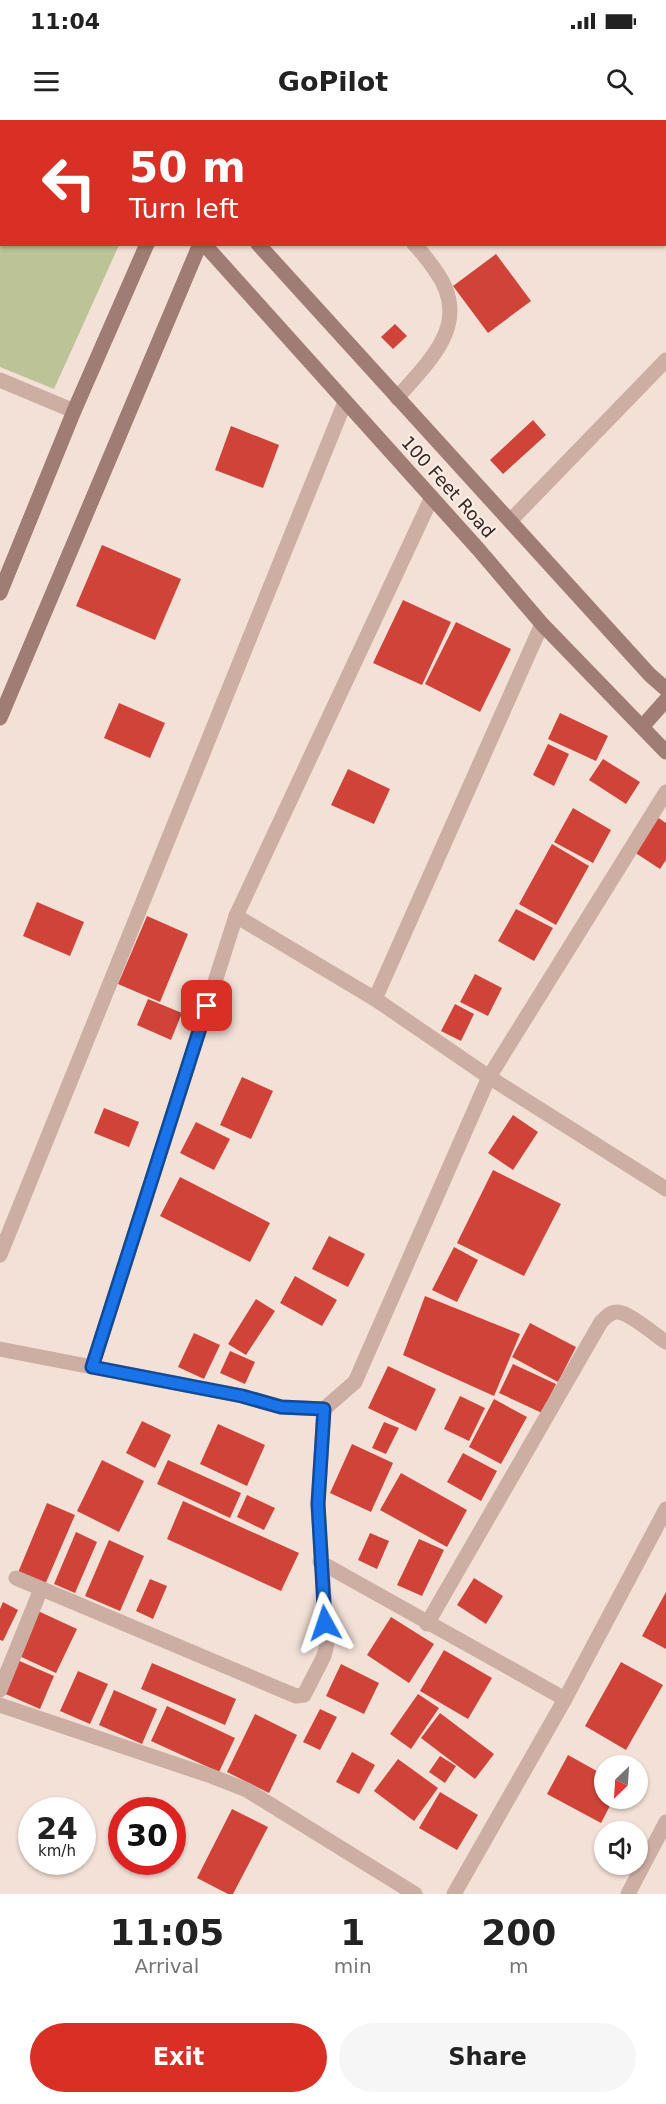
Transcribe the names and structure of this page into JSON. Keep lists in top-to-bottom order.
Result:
{
  "streets": {
    "main road": ["100 Feet Road"]
  },
  "north": "bottom left",
  "page": {
    "status": "11:04",
    "header": "GoPilot",
    "turn": ["50 m", "Turn left"],
    "speed": "24 km/h",
    "limit": "30",
    "eta": [
      "11:05",
      "Arrival",
      "1",
      "min",
      "200",
      "m"
    ],
    "buttons": ["Exit", "Share"]
  }
}
